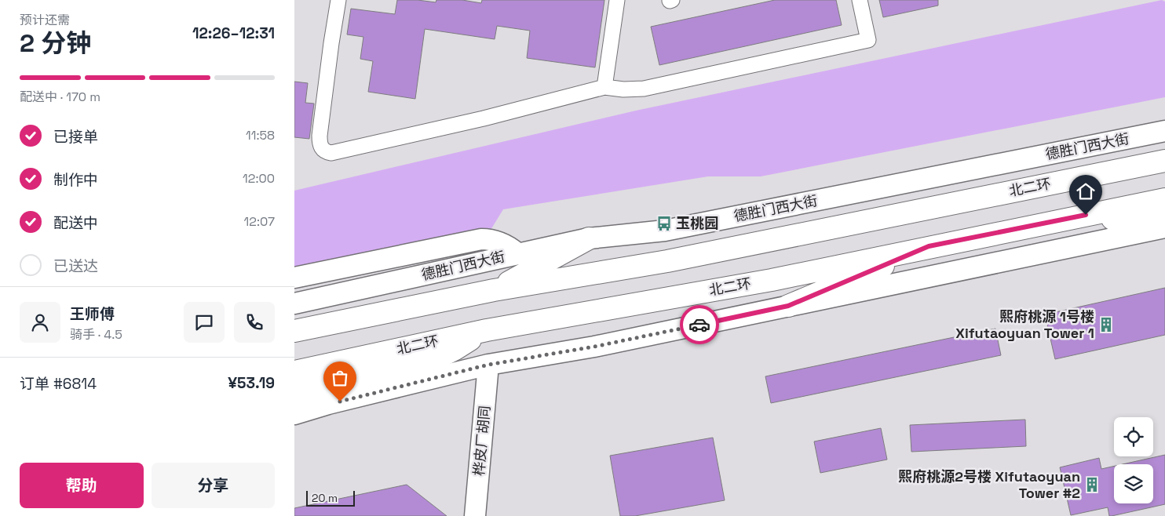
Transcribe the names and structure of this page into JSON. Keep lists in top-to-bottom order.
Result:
{
  "streets": {
    "highway": ["北二环"],
    "street": ["德胜门西大街", "桦皮厂胡同"]
  },
  "places": {
    "bus stop": ["玉桃园"],
    "building": ["熙府桃源 1号楼 Xifutaoyuan Tower 1", "熙府桃源2号楼 Xifutaoyuan Tower #2"]
  },
  "scale_bar": "20 m",
  "page": {
    "heading": ["2 分钟", "预计还需", "12:26–12:31"],
    "panel": [
      "王师傅",
      "骑手 · 4.5",
      "订单 #6814",
      "¥53.19"
    ],
    "bar": "配送中 · 170 m",
    "list": [
      ["已接单", "11:58"],
      ["制作中", "12:00"],
      ["配送中", "12:07"],
      "已送达"
    ],
    "buttons": ["帮助", "分享"],
    "scale": "20 m"
  }
}
